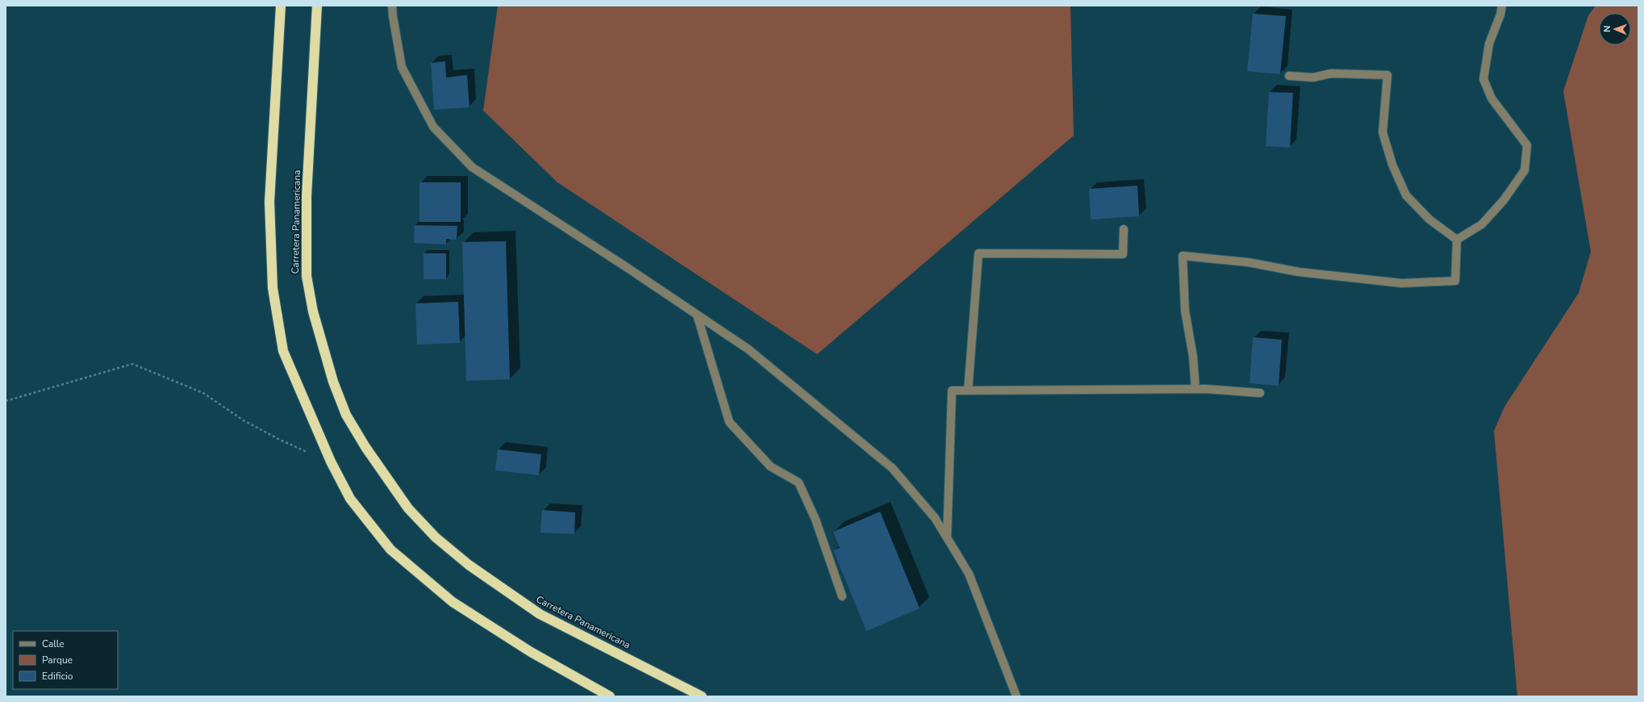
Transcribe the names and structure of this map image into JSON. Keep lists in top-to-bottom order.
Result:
{
  "streets": {
    "highway": ["Carretera Panamericana"]
  },
  "legend": ["Calle", "Parque", "Edificio"],
  "north": "left"
}
